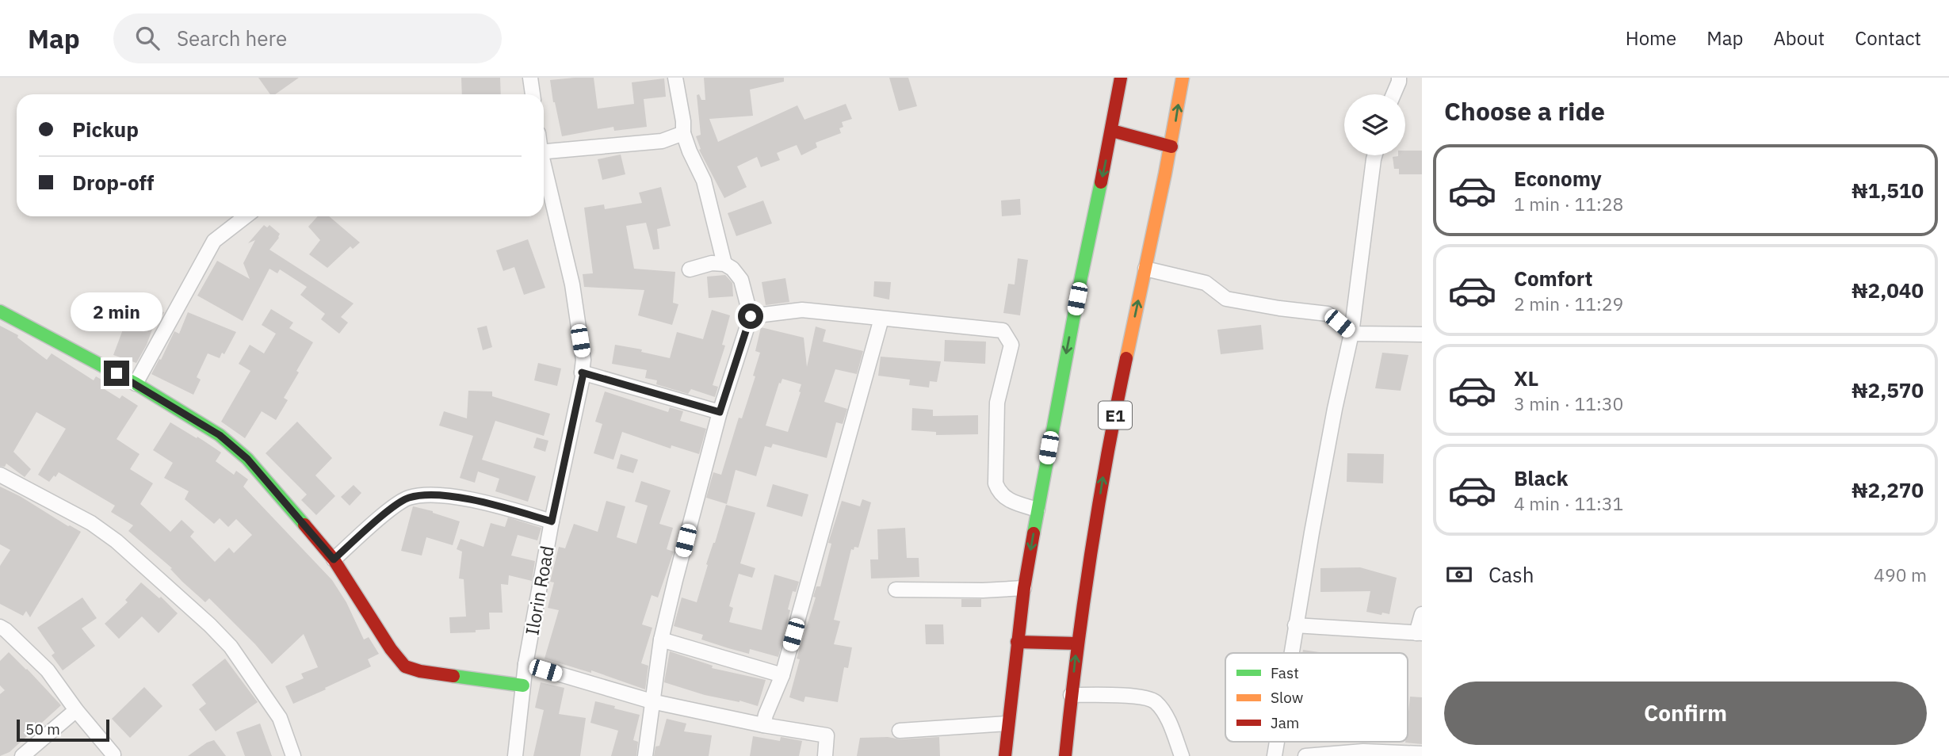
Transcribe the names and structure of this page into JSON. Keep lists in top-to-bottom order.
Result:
{
  "streets": {
    "main road": ["E1"],
    "street": ["Ilorin Road"]
  },
  "legend": ["Fast", "Slow", "Jam"],
  "scale_bar": "50 m",
  "page": {
    "header": "Map",
    "search": "Search here",
    "nav": [
      "Home",
      "Map",
      "About",
      "Contact"
    ],
    "heading": "Choose a ride",
    "banner": ["Pickup", "Drop-off"],
    "list": [
      {
        "name": "Economy",
        "note": "1 min · 11:28",
        "value": "₦1,510"
      },
      {
        "name": "Comfort",
        "note": "2 min · 11:29",
        "value": "₦2,040"
      },
      {
        "name": "XL",
        "note": "3 min · 11:30",
        "value": "₦2,570"
      },
      {
        "name": "Black",
        "note": "4 min · 11:31",
        "value": "₦2,270"
      }
    ],
    "bubble": "2 min",
    "pay": ["Cash", "490 m"],
    "buttons": "Confirm",
    "scale": "50 m"
  }
}
